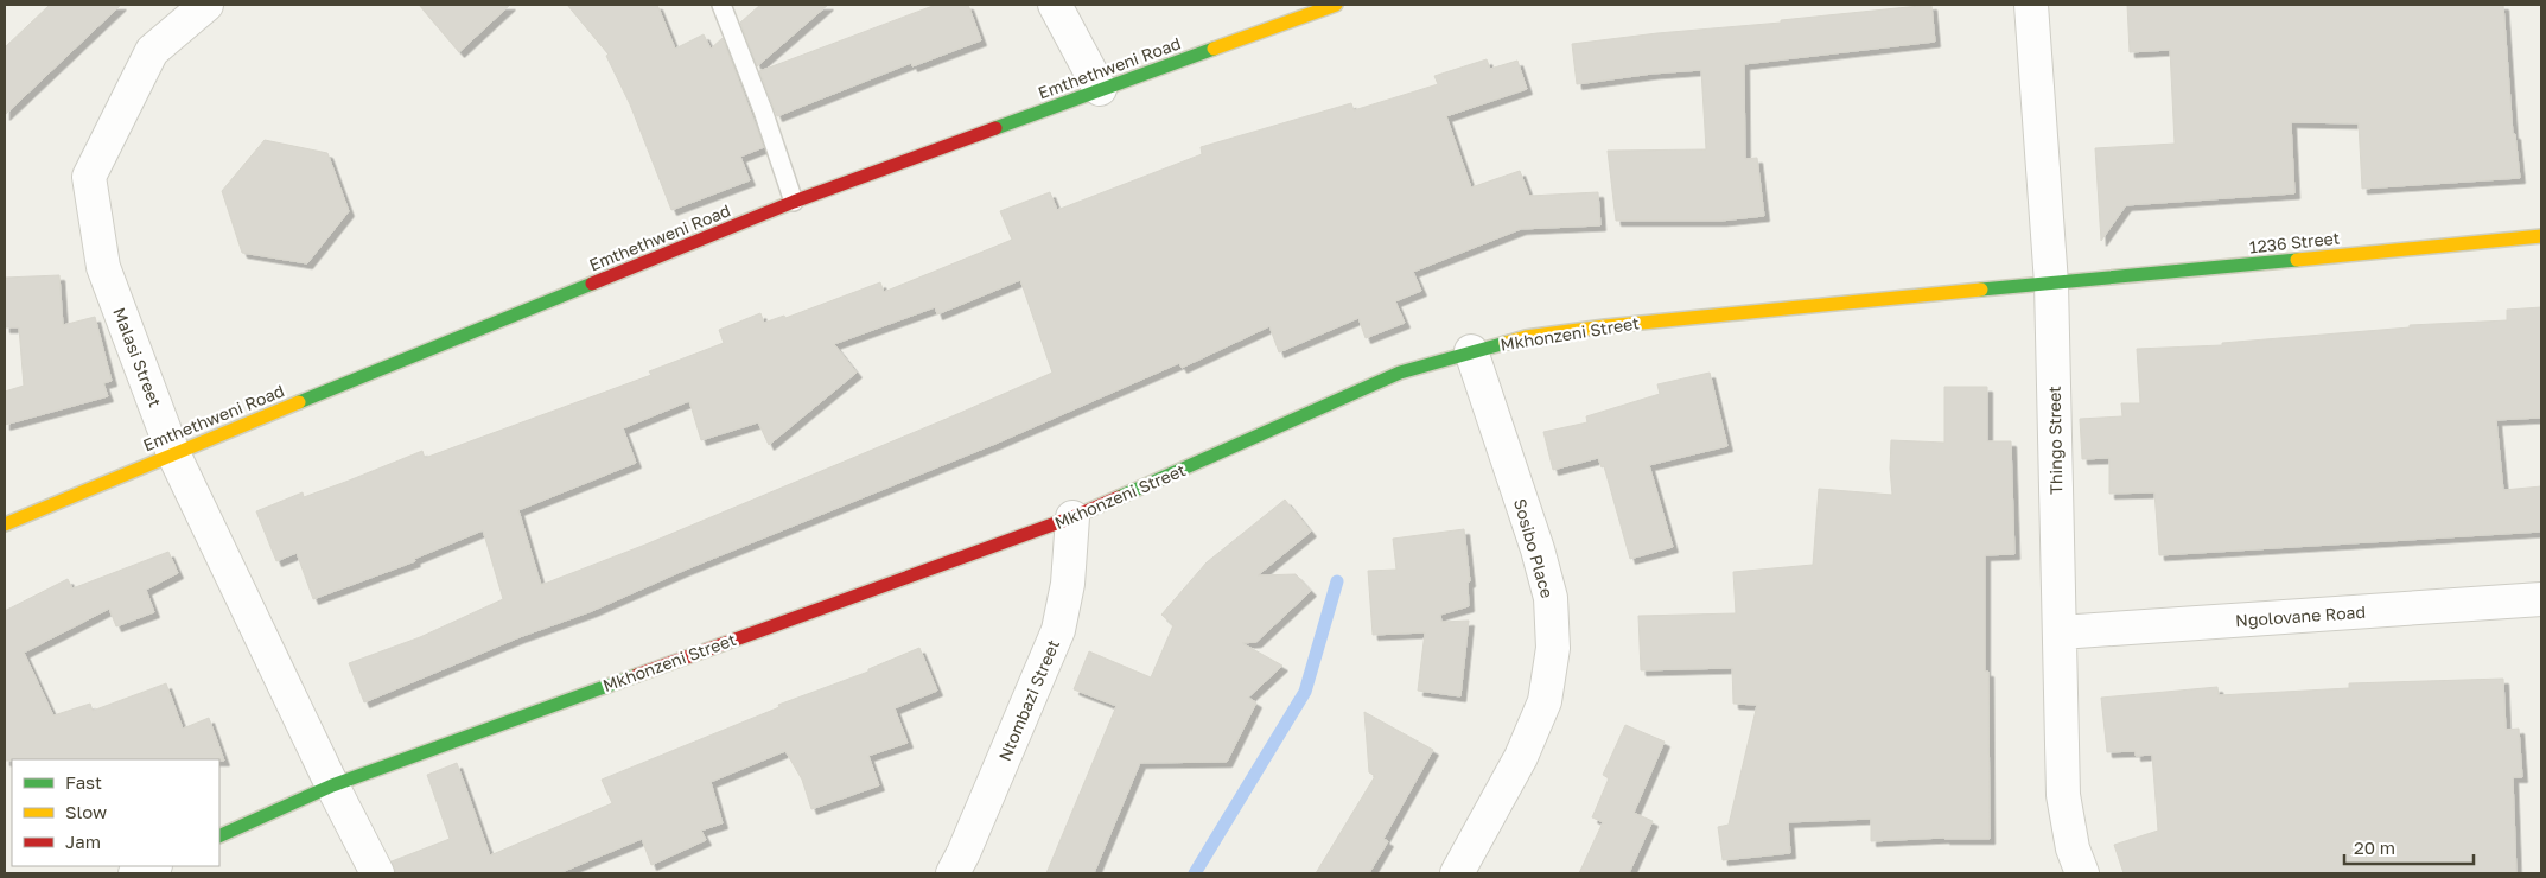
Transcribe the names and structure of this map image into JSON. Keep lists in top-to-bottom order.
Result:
{
  "streets": {
    "street": [
      "Emthethweni Road",
      "1236 Street",
      "Mkhonzeni Street",
      "Malasi Street",
      "Thingo Street",
      "Sosibo Place",
      "Ngolovane Road",
      "Ntombazi Street"
    ]
  },
  "crossings": [
    ["Emthethweni Road", "Malasi Street"],
    ["1236 Street", "Mkhonzeni Street"],
    ["1236 Street", "Thingo Street"],
    ["Mkhonzeni Street", "Malasi Street"],
    ["Mkhonzeni Street", "Thingo Street"],
    ["Mkhonzeni Street", "Sosibo Place"],
    ["Mkhonzeni Street", "Ntombazi Street"],
    ["Thingo Street", "Ngolovane Road"]
  ],
  "legend": ["Fast", "Slow", "Jam"],
  "scale_bar": "20 m"
}
